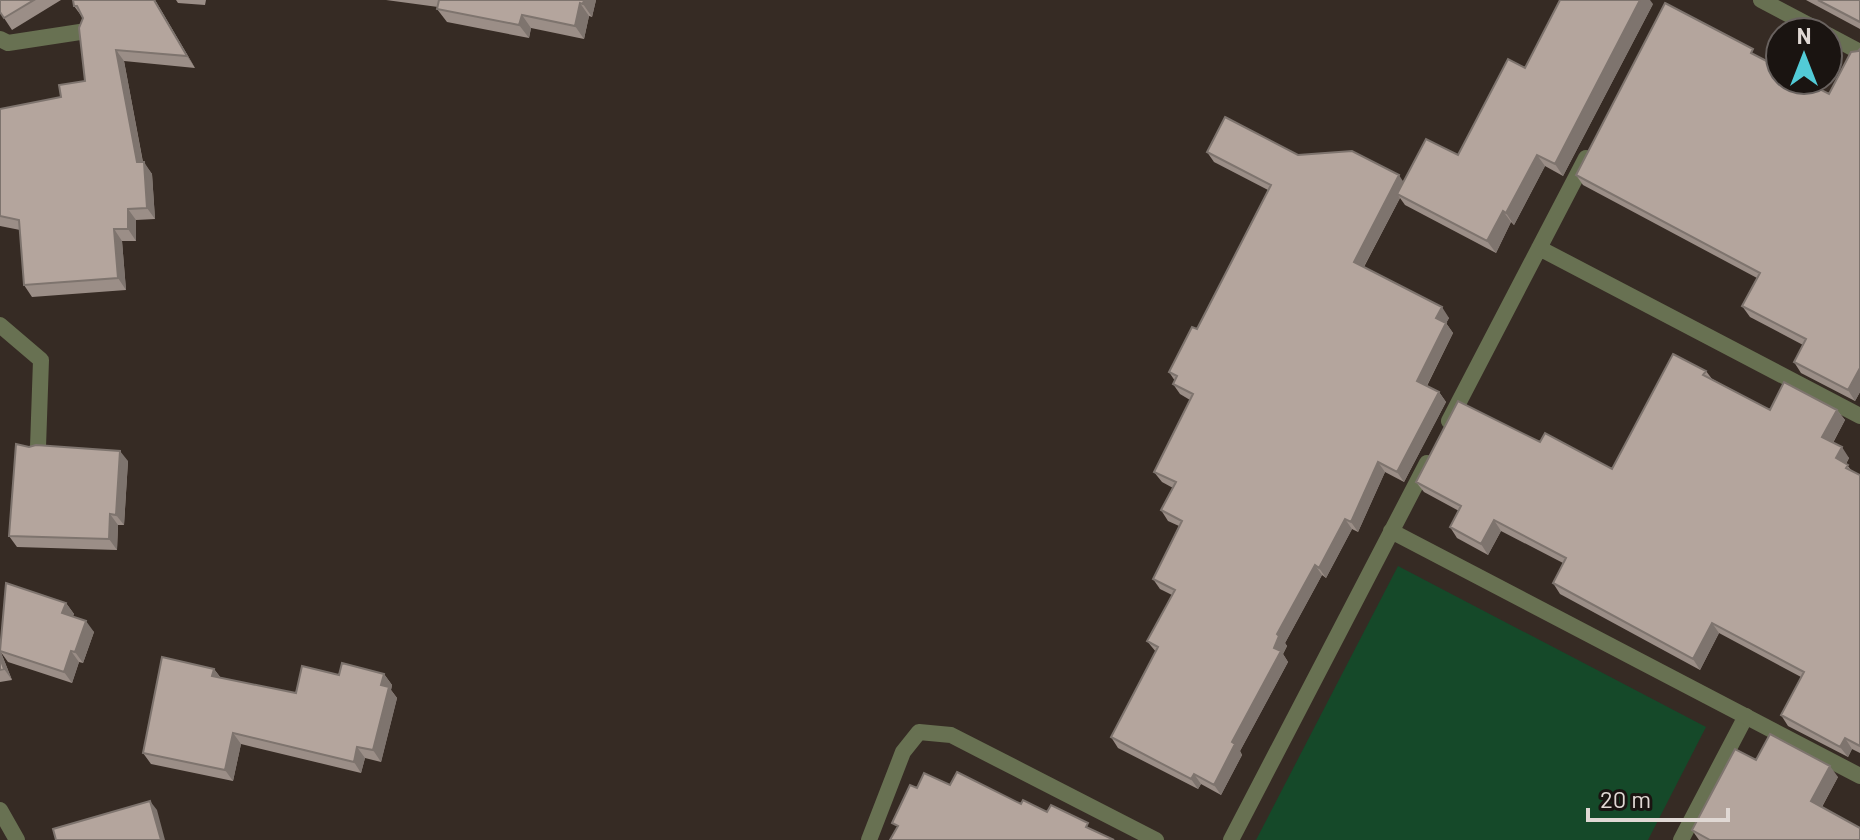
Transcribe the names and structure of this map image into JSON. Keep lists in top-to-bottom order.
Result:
{
  "scale_bar": "20 m",
  "north": "top"
}
